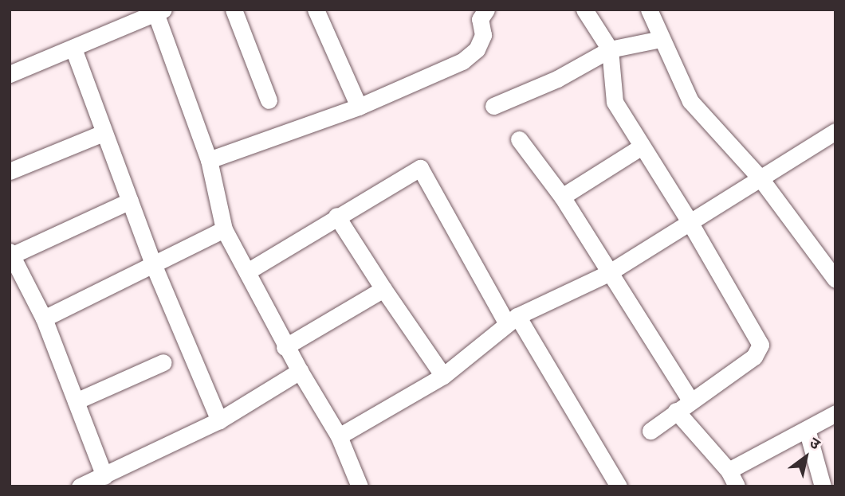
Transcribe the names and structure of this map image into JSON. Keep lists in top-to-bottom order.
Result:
{
  "north": "top right"
}
